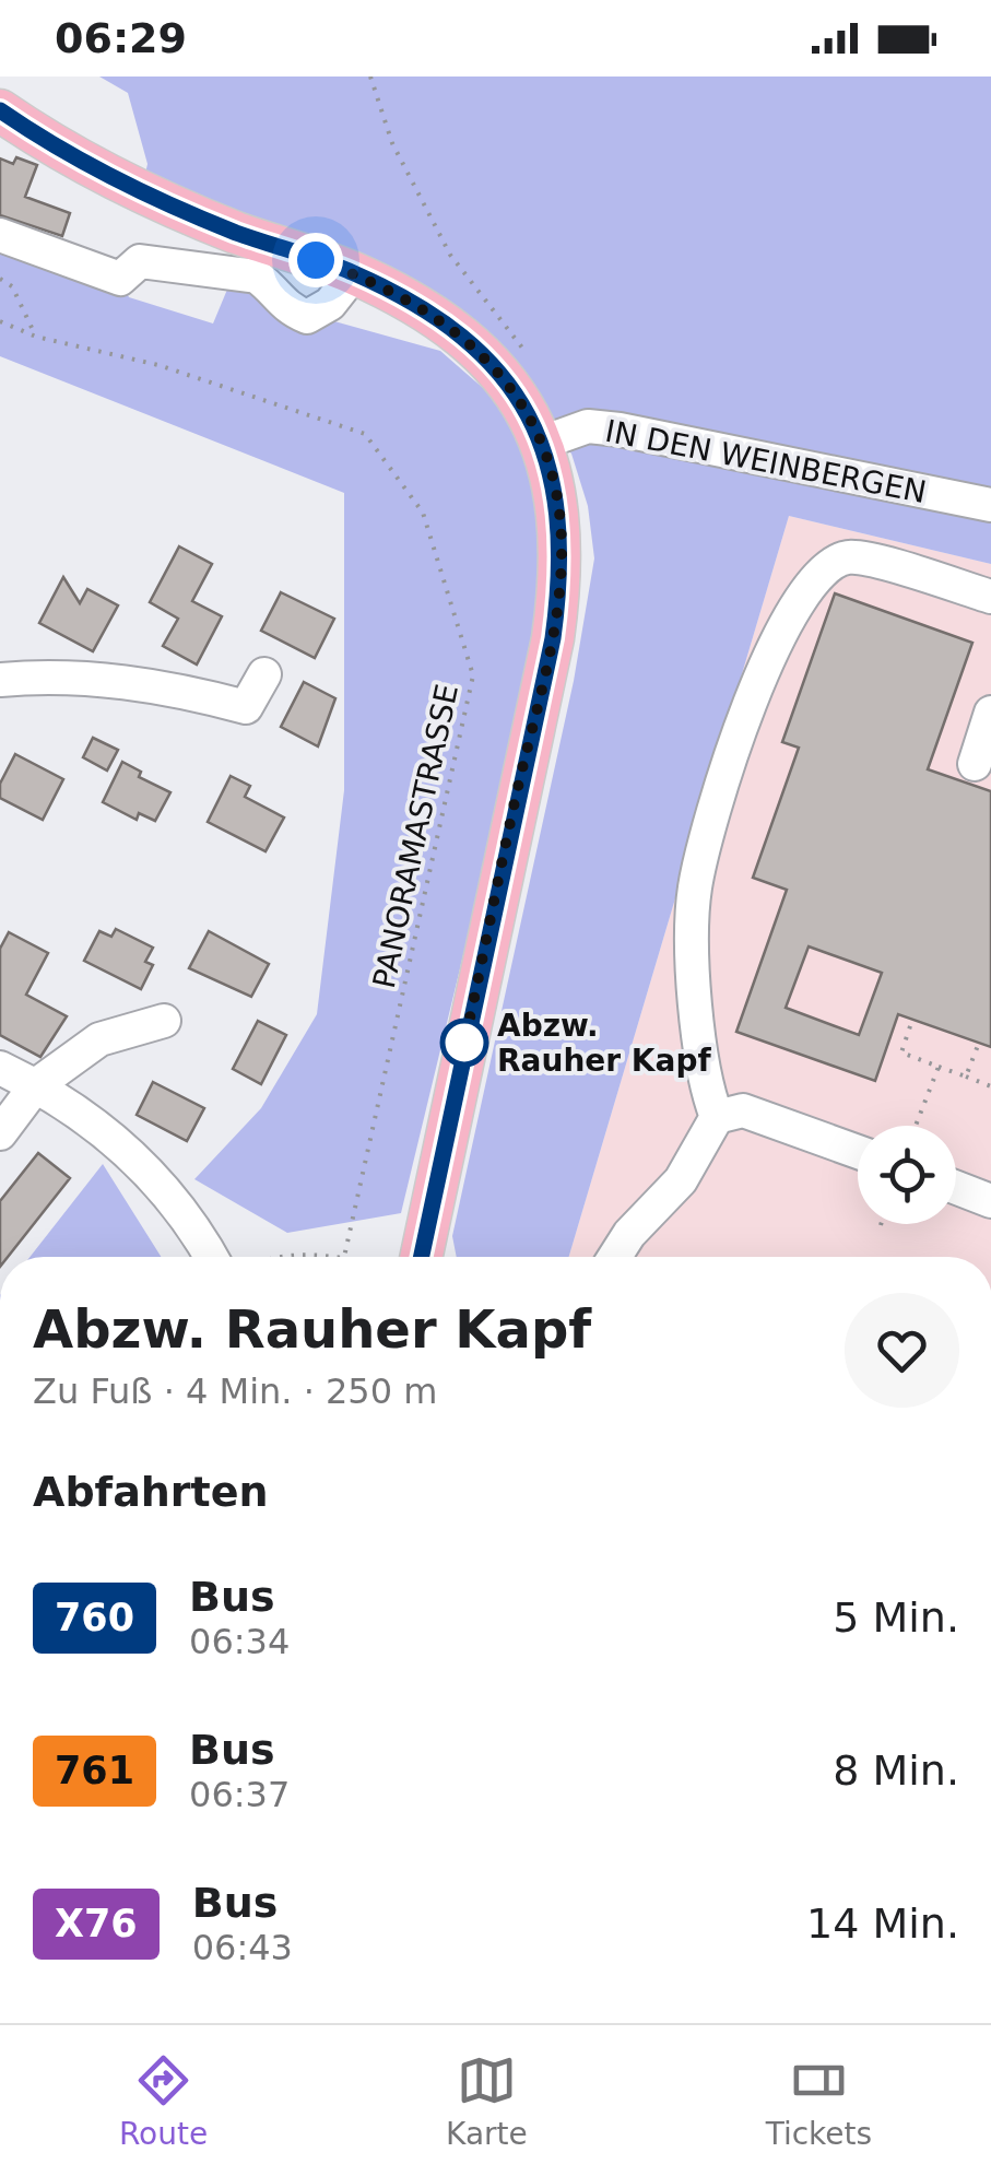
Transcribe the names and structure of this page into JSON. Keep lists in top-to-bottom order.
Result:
{
  "streets": {
    "street": ["IN DEN WEINBERGEN"],
    "path": ["PANORAMASTRASSE"]
  },
  "places": ["Abzw. Rauher Kapf"],
  "lines": ["bus line 760"],
  "page": {
    "status": "06:29",
    "heading": [
      ["Abzw. Rauher Kapf", "Zu Fuß · 4 Min. · 250 m"],
      "Abfahrten"
    ],
    "list": [
      {
        "mark": "760",
        "name": "Bus",
        "note": "06:34",
        "value": "5 Min."
      },
      {
        "mark": "761",
        "name": "Bus",
        "note": "06:37",
        "value": "8 Min."
      },
      {
        "mark": "X76",
        "name": "Bus",
        "note": "06:43",
        "value": "14 Min."
      }
    ],
    "tabs": ["Route", "Karte", "Tickets"]
  }
}
